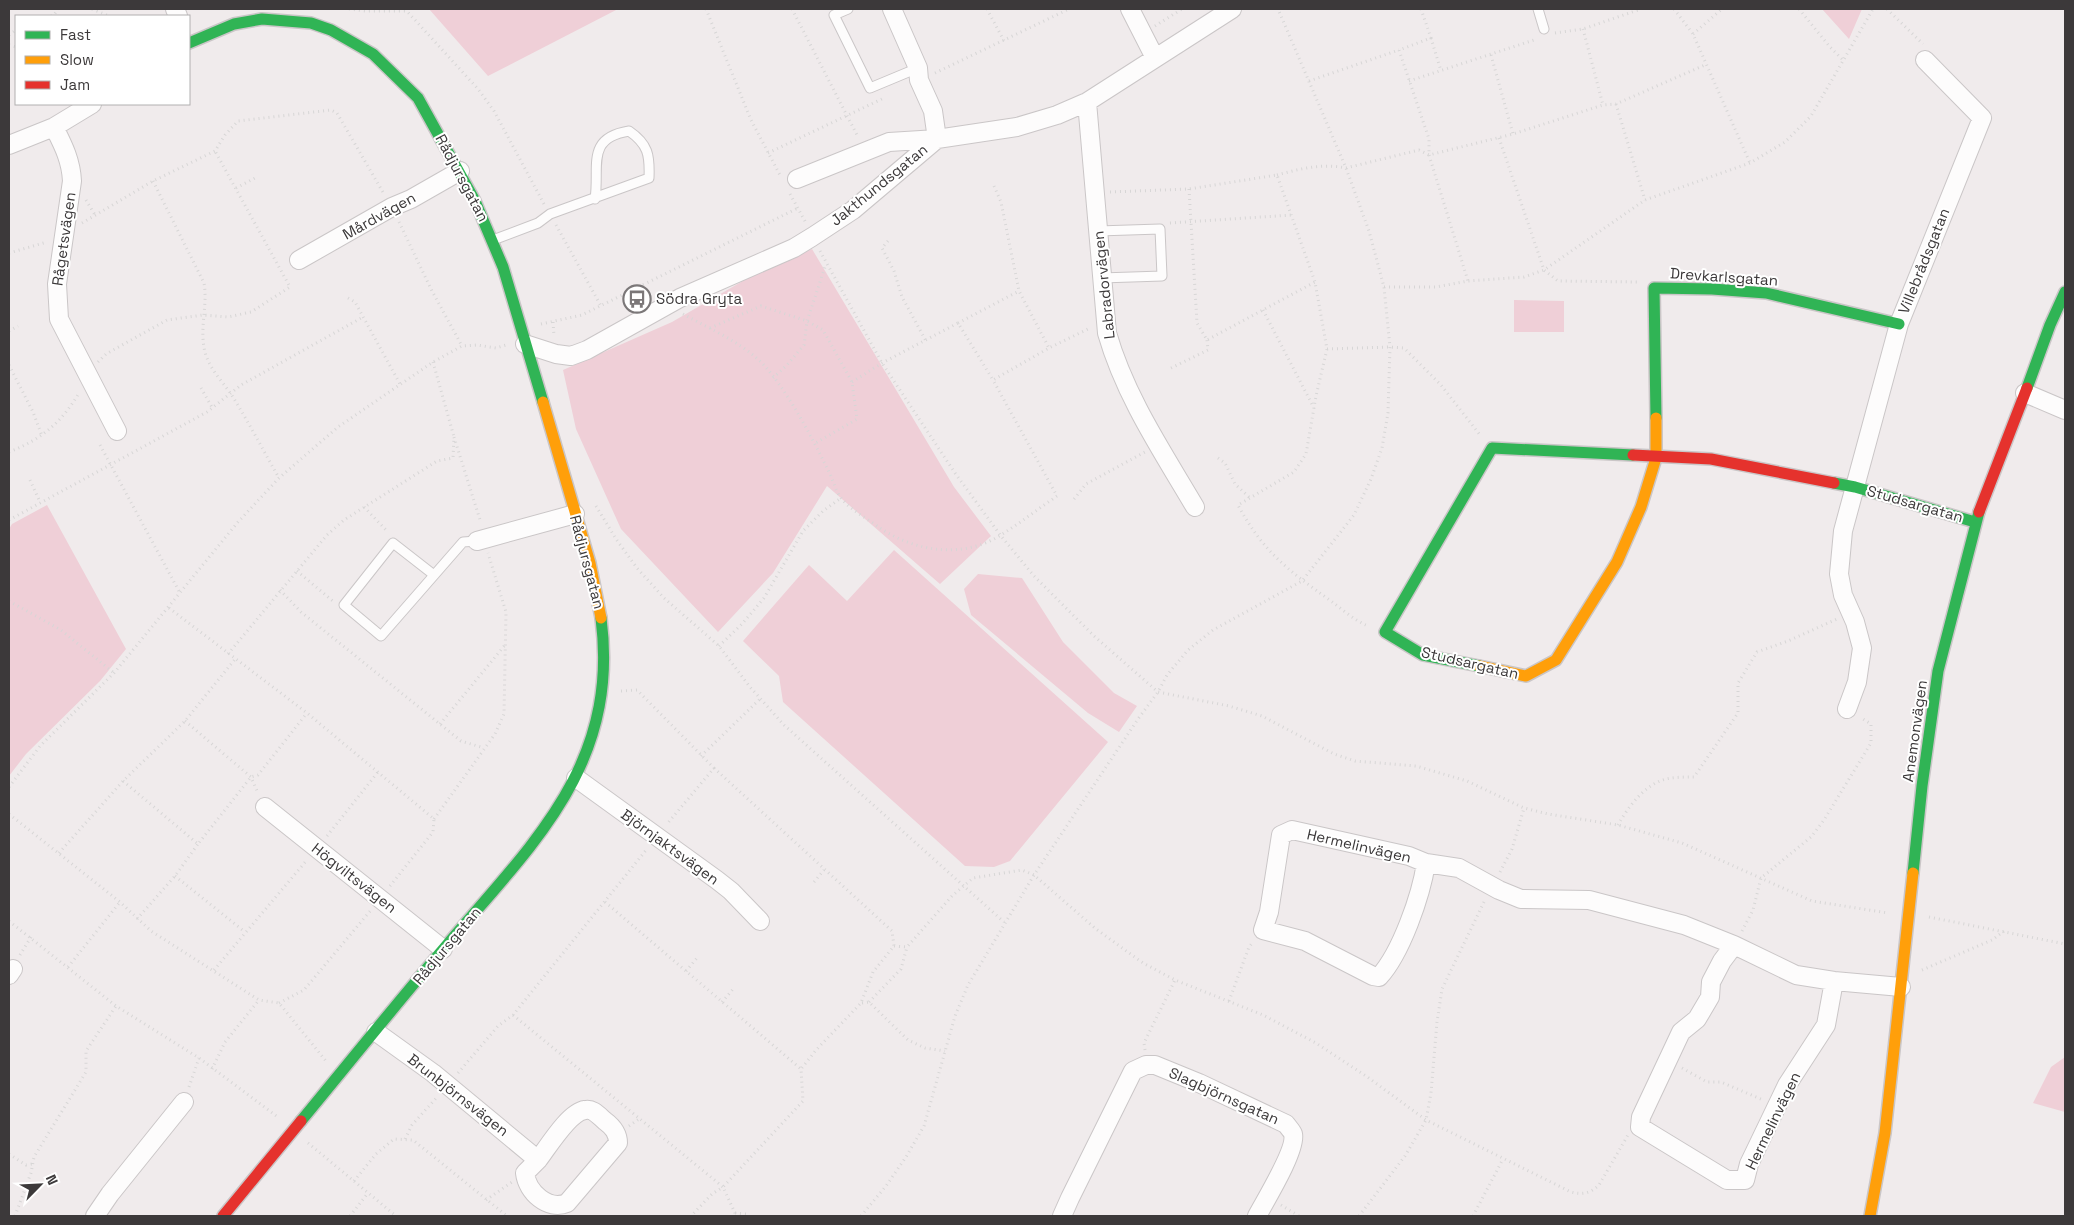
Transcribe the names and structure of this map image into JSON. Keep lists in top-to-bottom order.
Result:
{
  "streets": {
    "street": [
      "Rådjursgatan",
      "Jakthundsgatan",
      "Mårdvägen",
      "Rågetsvägen",
      "Villebrådsgatan",
      "Drevkarlsgatan",
      "Labradorvägen",
      "Studsargatan",
      "Anemonvägen",
      "Hermelinvägen",
      "Björnjaktsvägen",
      "Högviltsvägen",
      "Brunbjörnsvägen",
      "Slagbjörnsgatan"
    ]
  },
  "crossings": [
    ["Rådjursgatan", "Jakthundsgatan"],
    ["Rådjursgatan", "Mårdvägen"],
    ["Rådjursgatan", "Björnjaktsvägen"],
    ["Rådjursgatan", "Högviltsvägen"],
    ["Rådjursgatan", "Brunbjörnsvägen"],
    ["Jakthundsgatan", "Labradorvägen"],
    ["Villebrådsgatan", "Drevkarlsgatan"],
    ["Villebrådsgatan", "Studsargatan"],
    ["Drevkarlsgatan", "Studsargatan"],
    ["Studsargatan", "Anemonvägen"],
    ["Anemonvägen", "Hermelinvägen"]
  ],
  "places": {
    "bus stop": ["Södra Gryta"]
  },
  "legend": ["Fast", "Slow", "Jam"],
  "north": "top right"
}
